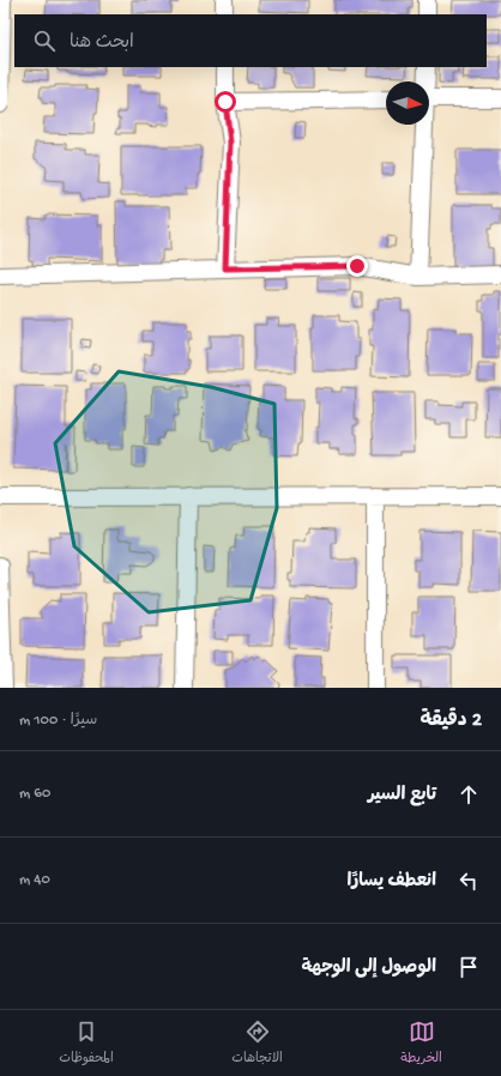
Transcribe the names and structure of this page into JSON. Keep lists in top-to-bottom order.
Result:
{
  "north": "right",
  "page": {
    "search": "ابحث هنا",
    "heading": ["2 دقيقة", "سيرًا · 100 m"],
    "list": [
      ["تابع السير", "60 m"],
      ["انعطف يسارًا", "40 m"],
      "الوصول إلى الوجهة"
    ],
    "nav": ["الخريطة", "الاتجاهات", "المحفوظات"]
  }
}
